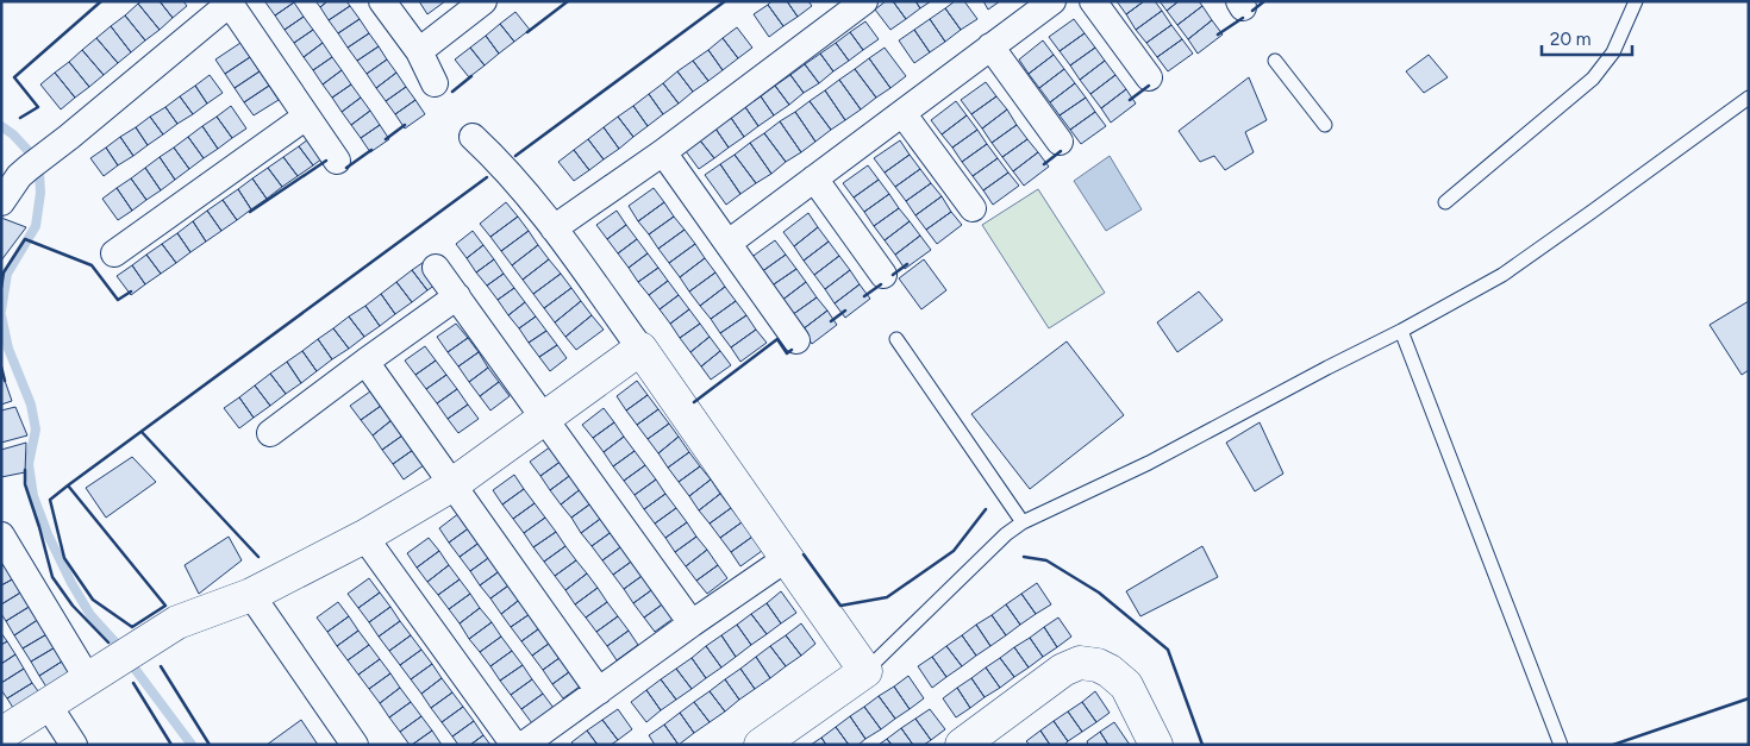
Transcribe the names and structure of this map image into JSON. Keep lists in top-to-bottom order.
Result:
{
  "scale_bar": "20 m"
}
